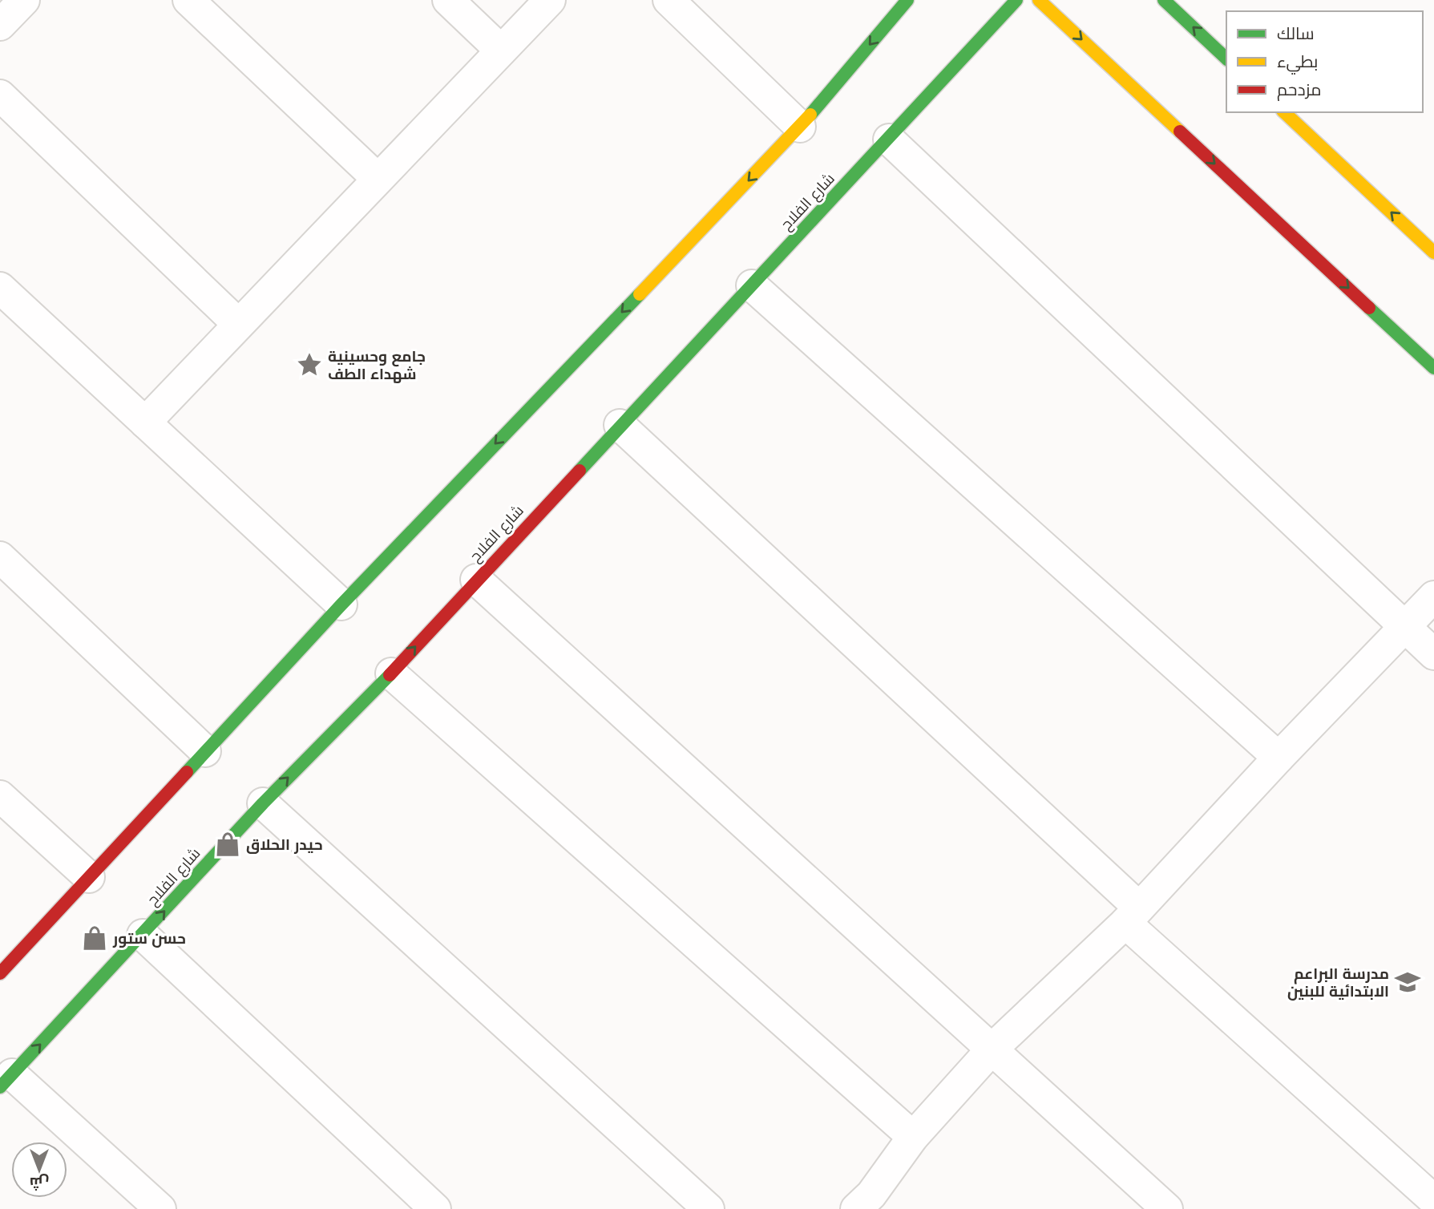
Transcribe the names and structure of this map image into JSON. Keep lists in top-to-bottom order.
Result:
{
  "streets": {
    "main road": ["شارع الفلاح"]
  },
  "places": {
    "place": ["جامع وحسينية شهداء الطف"],
    "shop": ["حيدر الحلاق", "حسن ستور"],
    "school or university": ["مدرسة البراعم الابتدائية للبنين"]
  },
  "legend": ["سالك", "بطيء", "مزدحم"],
  "north": "bottom"
}
